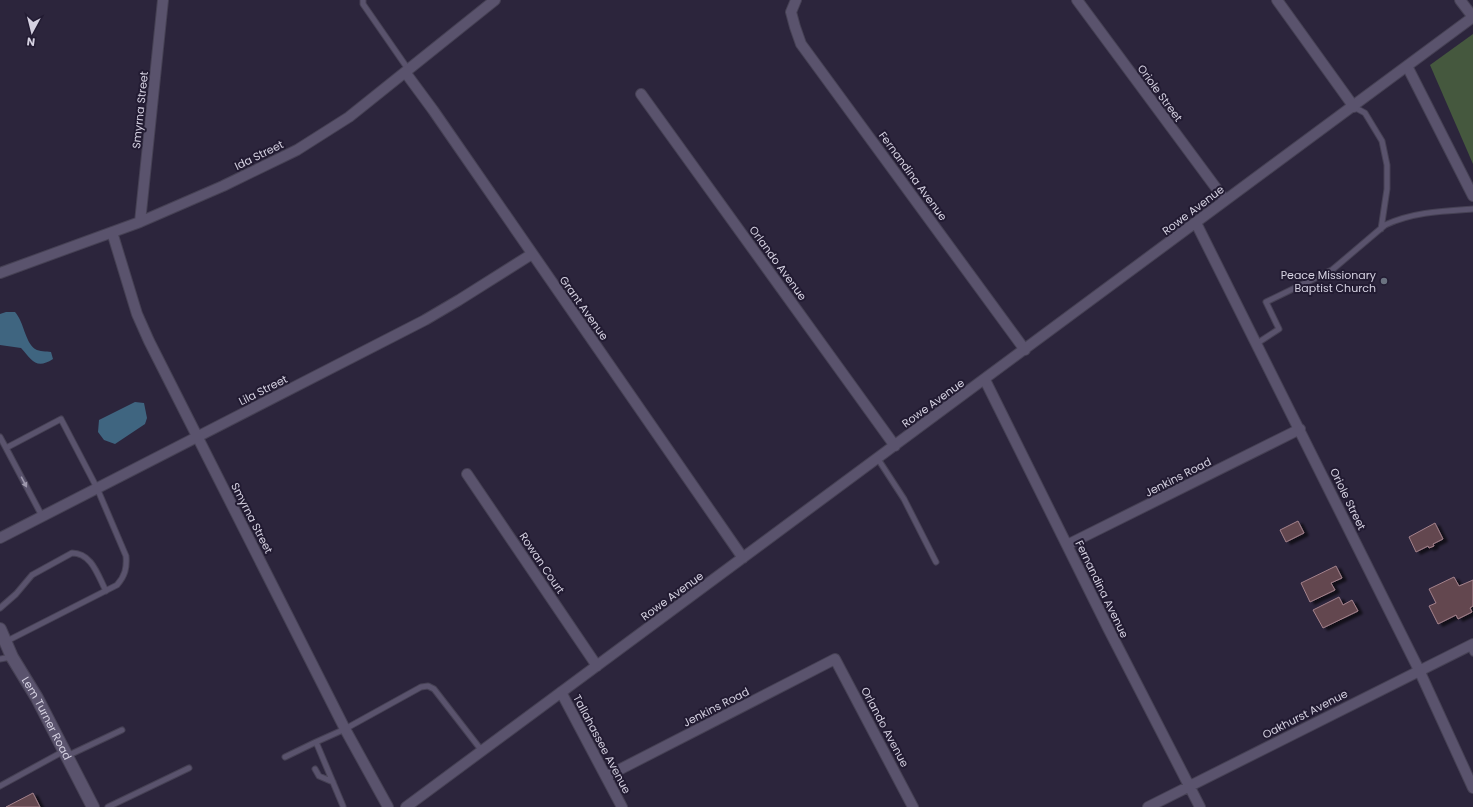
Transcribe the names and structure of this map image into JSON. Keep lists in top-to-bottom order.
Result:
{
  "streets": {
    "main road": ["Lem Turner Road"],
    "street": [
      "Oriole Street",
      "Smyrna Street",
      "Ida Street",
      "Fernandina Avenue",
      "Rowe Avenue",
      "Orlando Avenue",
      "Grant Avenue",
      "Lila Street",
      "Jenkins Road",
      "Rowan Court",
      "Oakhurst Avenue",
      "Tallahassee Avenue"
    ]
  },
  "crossings": [
    ["Oriole Street", "Rowe Avenue"],
    ["Oriole Street", "Jenkins Road"],
    ["Oriole Street", "Oakhurst Avenue"],
    ["Smyrna Street", "Ida Street"],
    ["Smyrna Street", "Lila Street"],
    ["Ida Street", "Grant Avenue"],
    ["Fernandina Avenue", "Rowe Avenue"],
    ["Fernandina Avenue", "Jenkins Road"],
    ["Fernandina Avenue", "Oakhurst Avenue"],
    ["Rowe Avenue", "Orlando Avenue"],
    ["Rowe Avenue", "Grant Avenue"],
    ["Rowe Avenue", "Rowan Court"],
    ["Rowe Avenue", "Tallahassee Avenue"],
    ["Orlando Avenue", "Jenkins Road"],
    ["Grant Avenue", "Lila Street"],
    ["Jenkins Road", "Tallahassee Avenue"]
  ],
  "places": ["Peace Missionary Baptist Church"],
  "north": "bottom"
}
